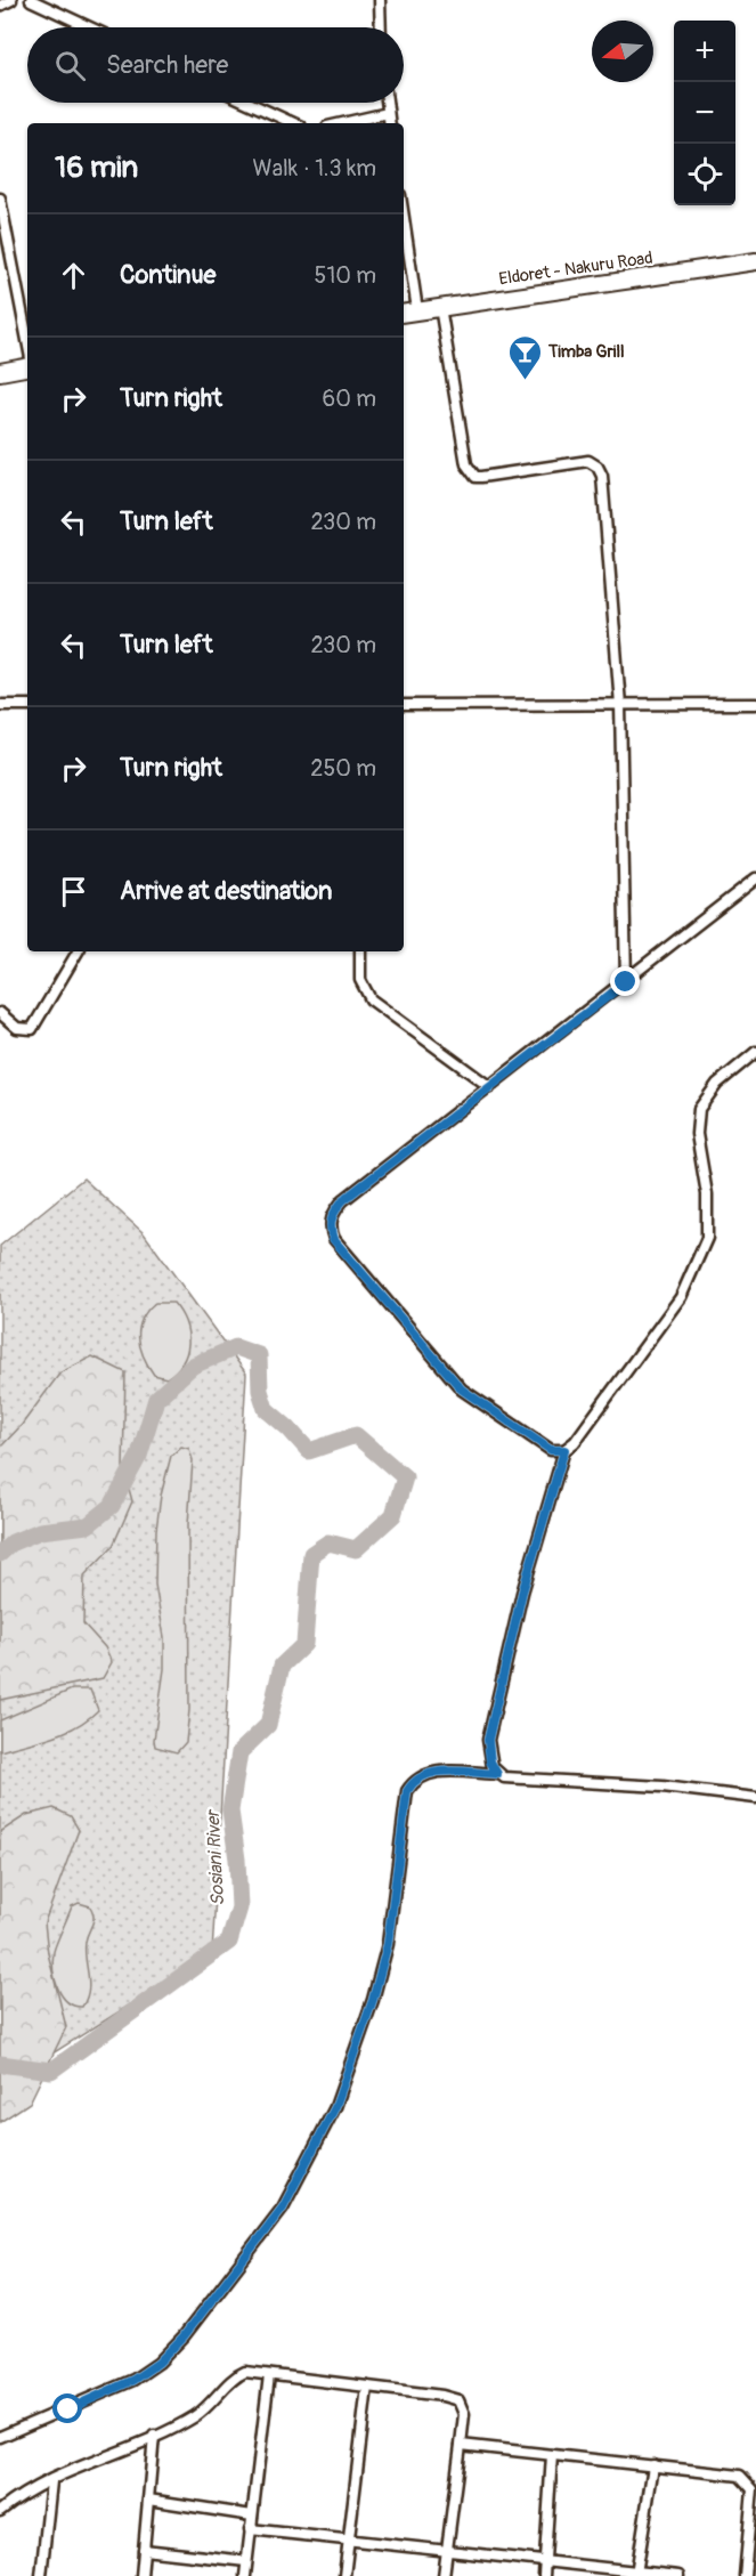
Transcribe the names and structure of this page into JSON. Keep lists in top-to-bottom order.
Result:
{
  "streets": {
    "highway": ["Eldoret - Nakuru Road"]
  },
  "water": ["Sosiani River"],
  "places": {
    "bar": ["Timba Grill"]
  },
  "north": "left",
  "page": {
    "map_buttons": ["+", "−"],
    "search": "Search here",
    "heading": ["16 min", "Walk · 1.3 km"],
    "list": [
      ["Continue", "510 m"],
      ["Turn right", "60 m"],
      ["Turn left", "230 m"],
      ["Turn left", "230 m"],
      ["Turn right", "250 m"],
      "Arrive at destination"
    ]
  }
}
